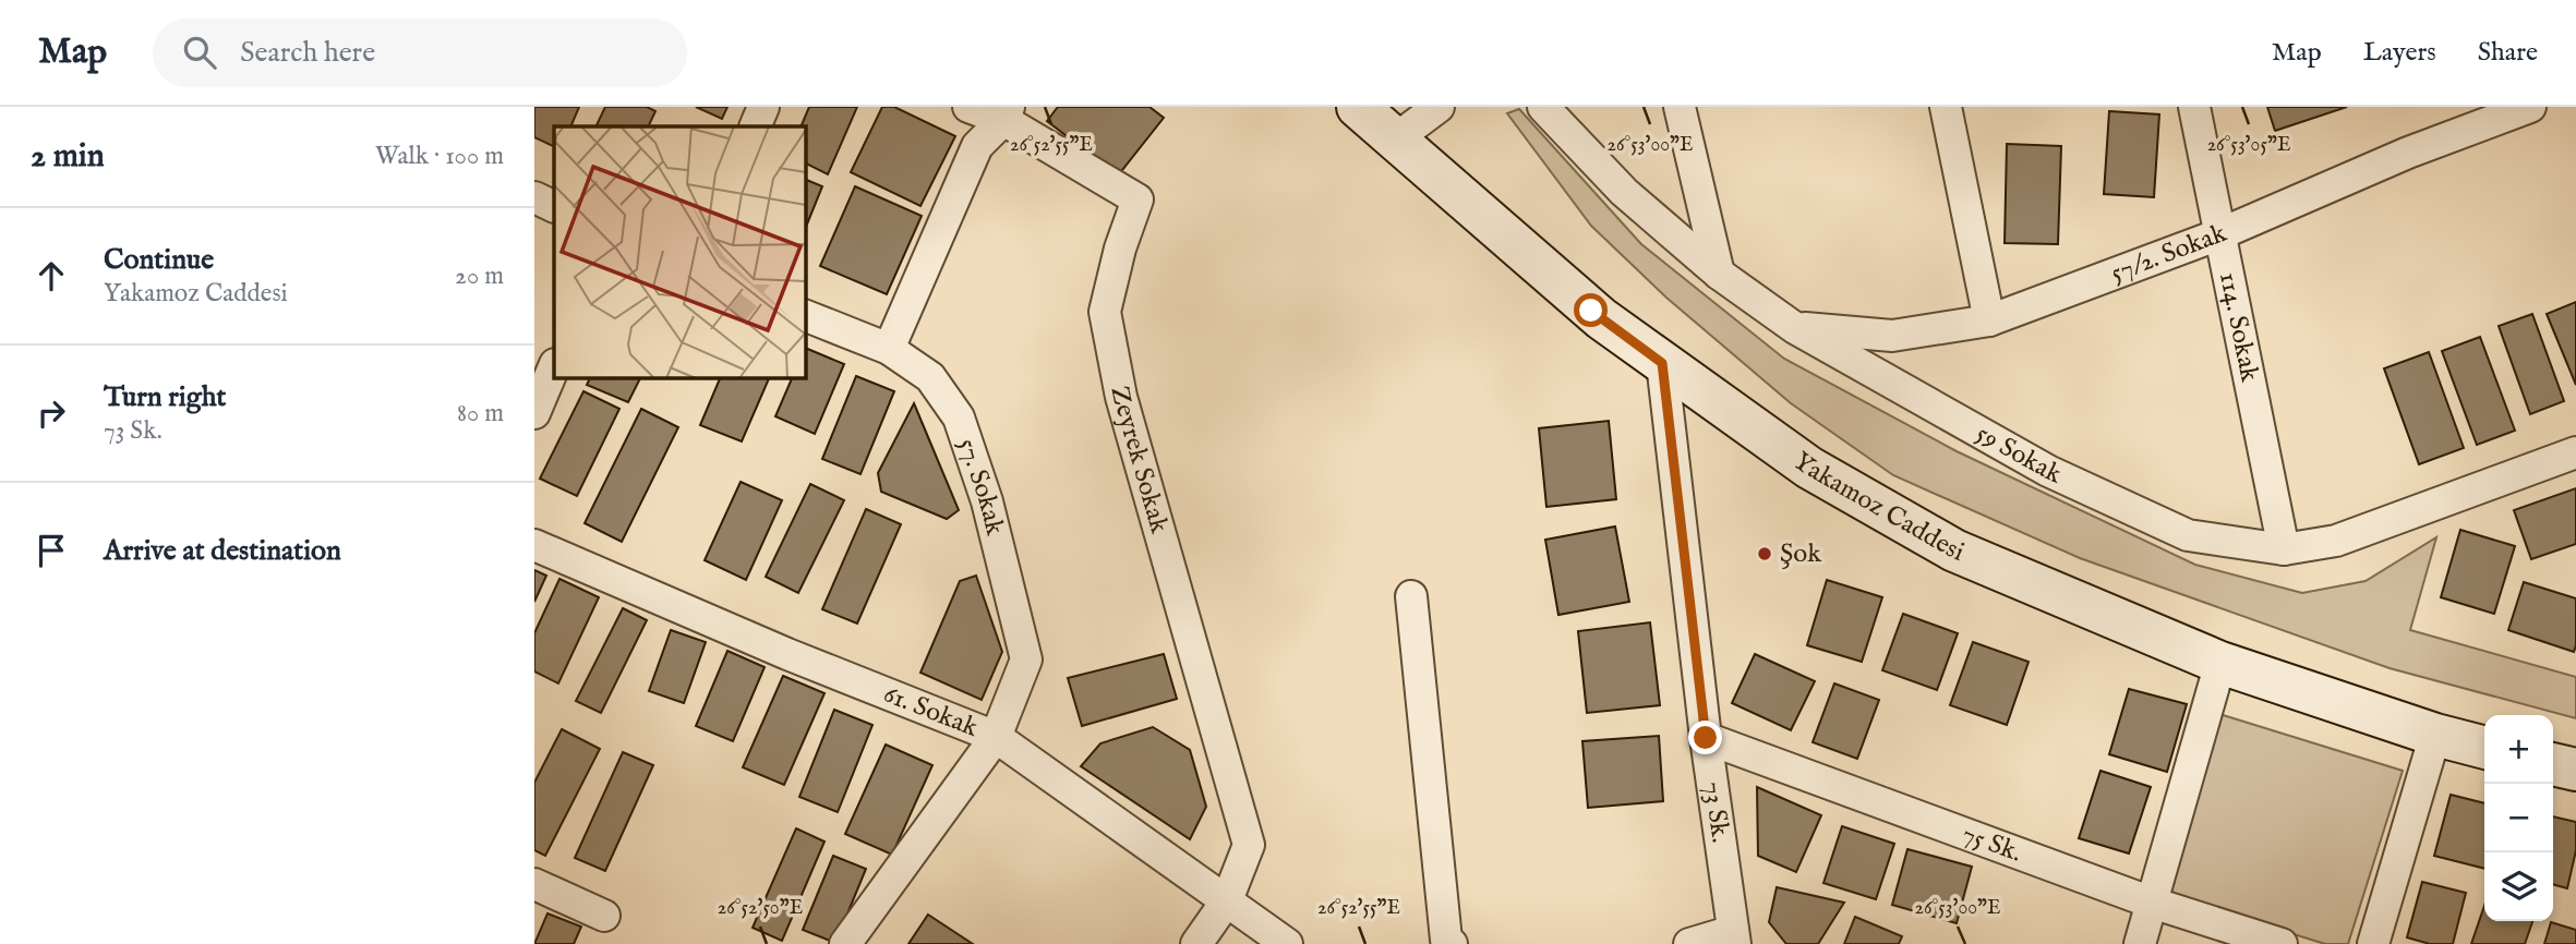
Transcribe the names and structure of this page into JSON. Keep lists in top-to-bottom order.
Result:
{
  "streets": {
    "main road": ["Yakamoz Caddesi"],
    "street": [
      "57/2. Sokak",
      "114. Sokak",
      "59 Sokak",
      "Zeyrek Sokak",
      "57. Sokak",
      "61. Sokak",
      "73 Sk.",
      "75 Sk."
    ]
  },
  "crossings": [
    ["57/2. Sokak", "114. Sokak"],
    ["57/2. Sokak", "59 Sokak"],
    ["114. Sokak", "59 Sokak"],
    ["Zeyrek Sokak", "61. Sokak"],
    ["57. Sokak", "61. Sokak"],
    ["Yakamoz Caddesi", "73 Sk."],
    ["73 Sk.", "75 Sk."]
  ],
  "places": ["Şok"],
  "page": {
    "header": "Map",
    "search": "Search here",
    "nav": ["Map", "Layers", "Share"],
    "heading": ["2 min", "Walk · 100 m"],
    "list": [
      ["Continue", "Yakamoz Caddesi", "20 m"],
      ["Turn right", "73 Sk.", "80 m"],
      "Arrive at destination"
    ],
    "map_buttons": ["+", "−"]
  },
  "coordinates": [
    "26°52'55\"E",
    "26°53'00\"E",
    "26°53'05\"E",
    "26°52'50\"E"
  ]
}
